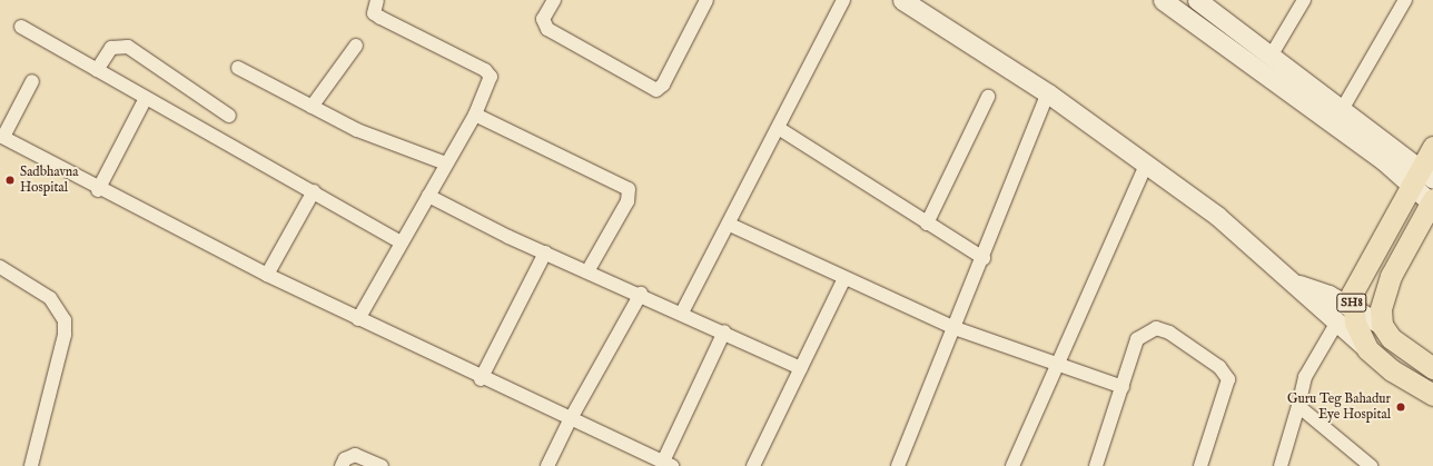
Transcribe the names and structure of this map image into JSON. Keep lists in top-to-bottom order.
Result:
{
  "streets": {
    "main road": ["SH8"]
  },
  "places": ["Sadbhavna Hospital", "Guru Teg Bahadur Eye Hospital"]
}
